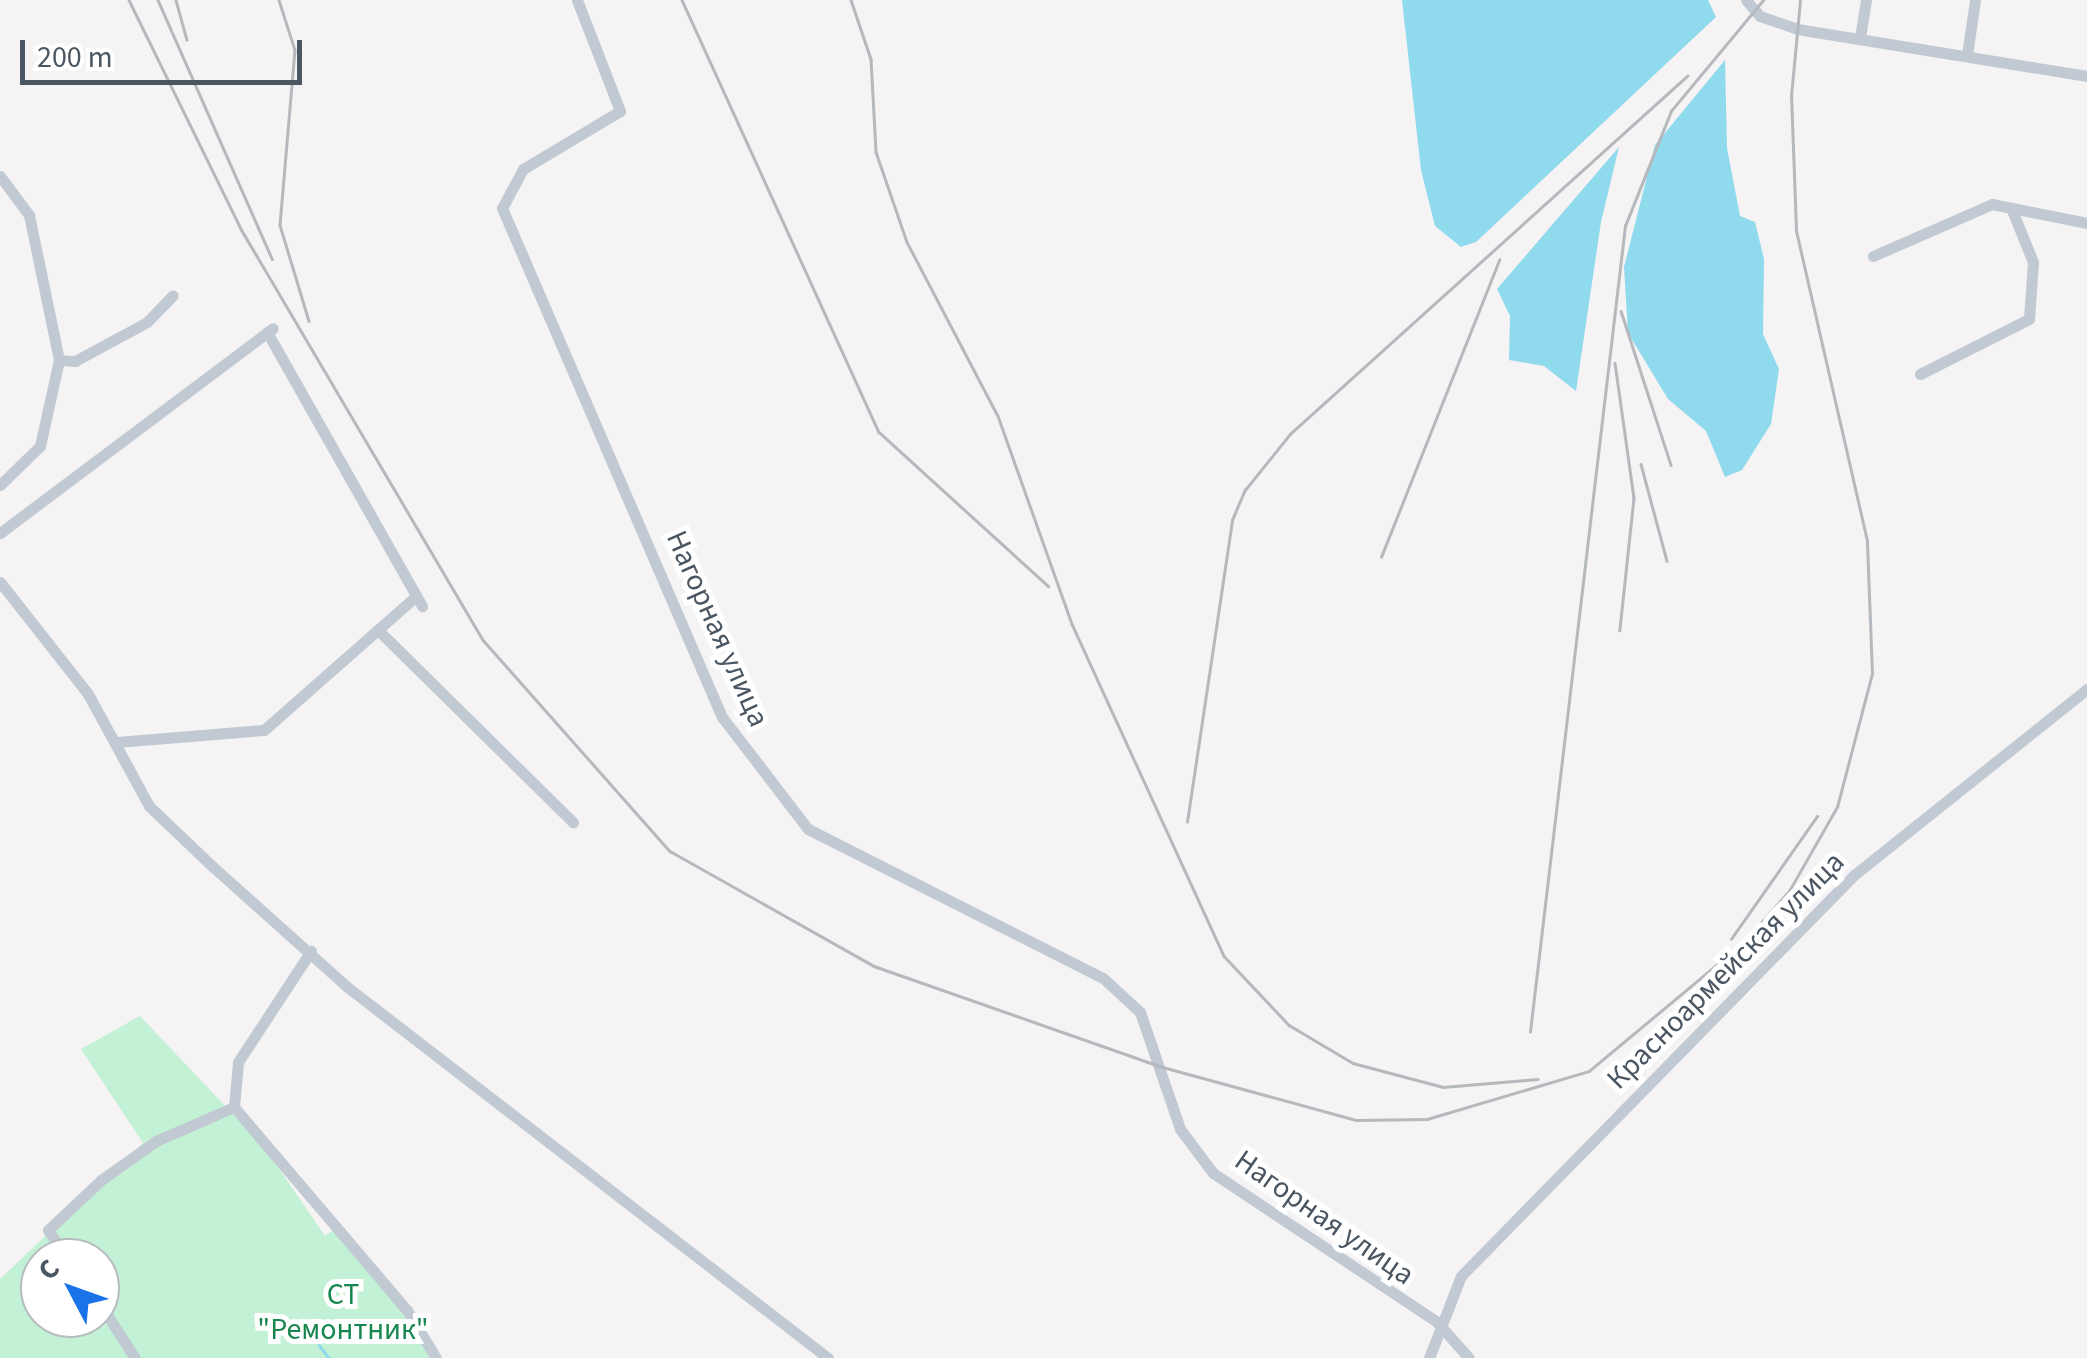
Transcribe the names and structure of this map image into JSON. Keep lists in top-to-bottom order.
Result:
{
  "streets": {
    "street": ["Нагорная улица", "Красноармейская улица"]
  },
  "crossings": [
    ["Нагорная улица", "Красноармейская улица"]
  ],
  "parks": ["СТ \"Ремонтник\""],
  "scale_bar": "200 m",
  "north": "top left"
}
